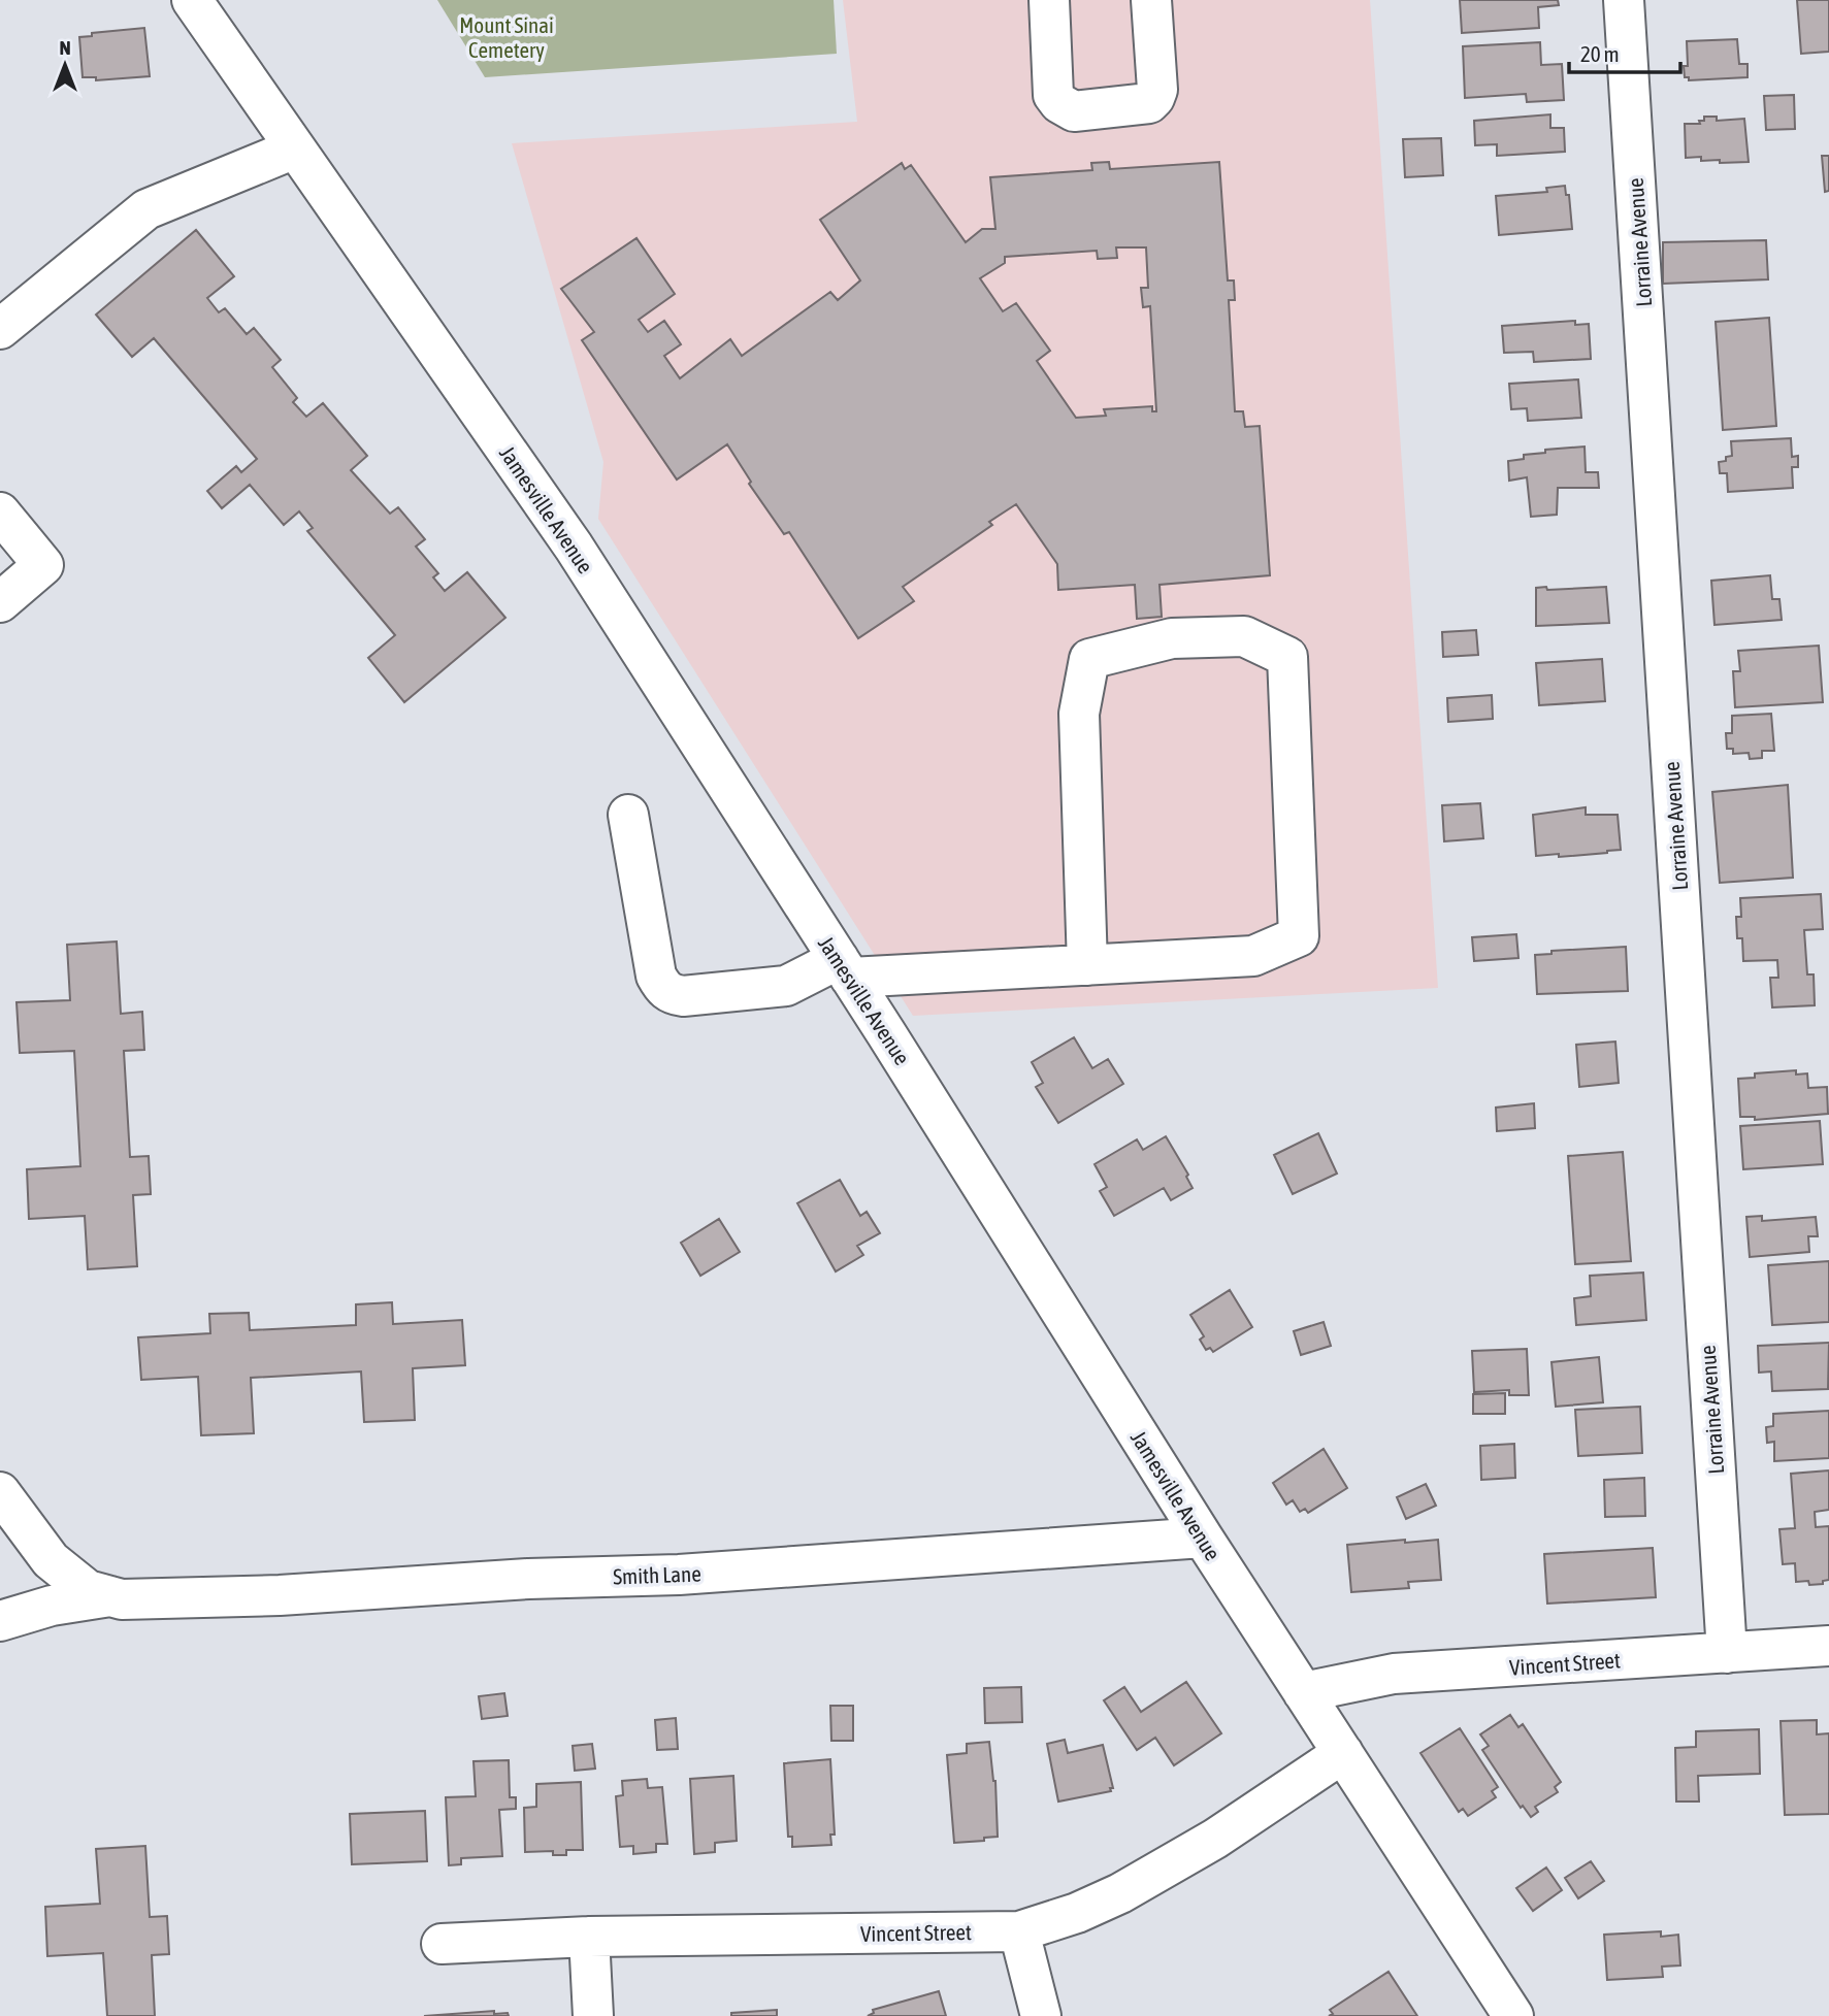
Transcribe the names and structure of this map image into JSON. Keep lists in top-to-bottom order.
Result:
{
  "streets": {
    "street": [
      "Lorraine Avenue",
      "Jamesville Avenue",
      "Smith Lane",
      "Vincent Street"
    ]
  },
  "crossings": [
    ["Lorraine Avenue", "Vincent Street"],
    ["Jamesville Avenue", "Smith Lane"],
    ["Jamesville Avenue", "Vincent Street"]
  ],
  "parks": ["Mount Sinai Cemetery"],
  "scale_bar": "20 m",
  "north": "top"
}
